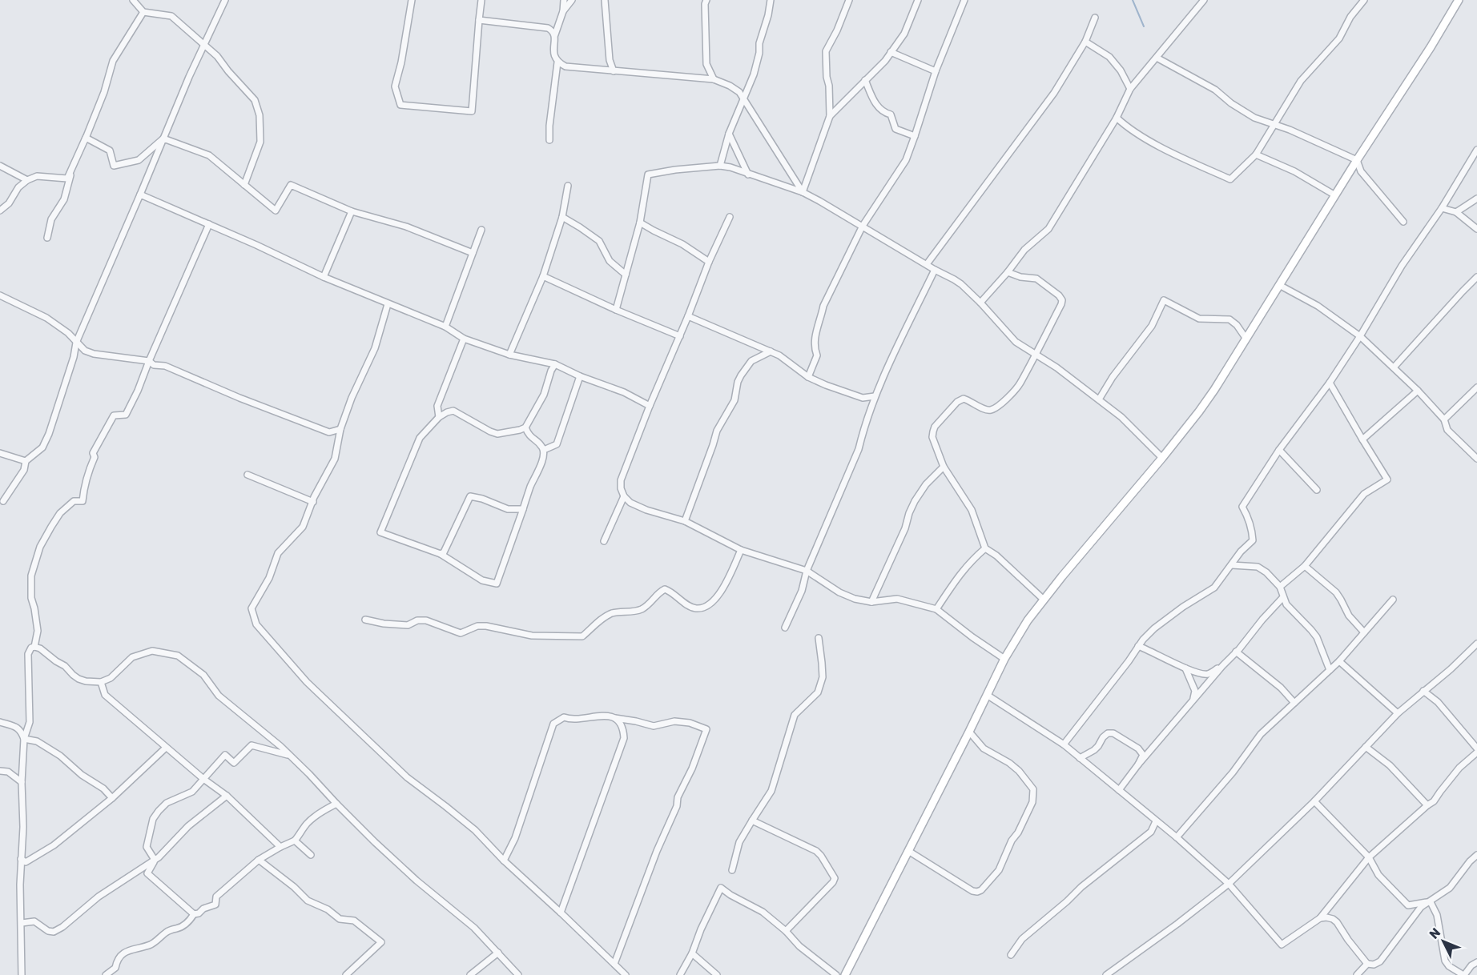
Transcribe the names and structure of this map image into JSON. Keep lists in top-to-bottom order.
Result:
{
  "north": "top left"
}
